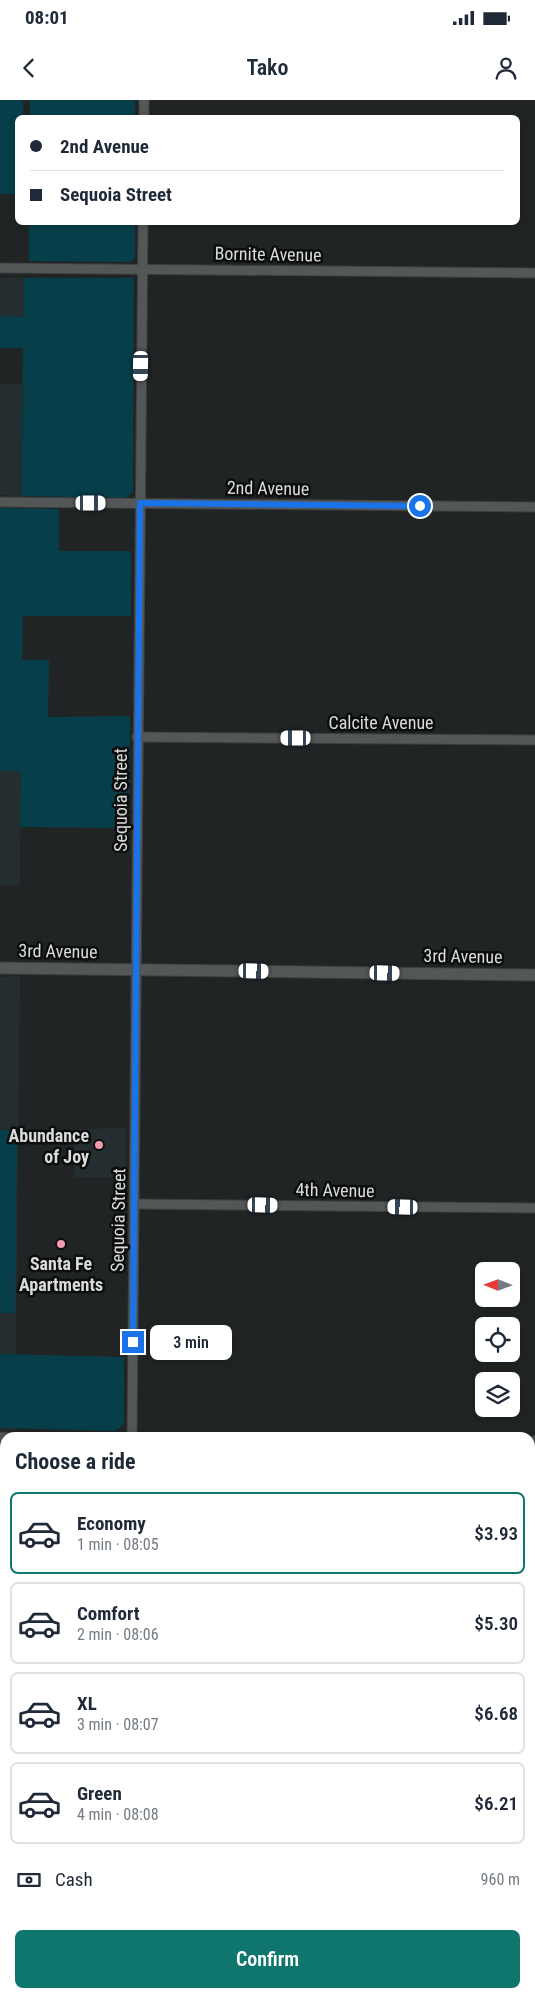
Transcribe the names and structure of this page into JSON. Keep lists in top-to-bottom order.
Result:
{
  "streets": {
    "street": [
      "Bornite Avenue",
      "2nd Avenue",
      "Calcite Avenue",
      "Sequoia Street",
      "3rd Avenue",
      "4th Avenue"
    ]
  },
  "crossings": [
    ["Bornite Avenue", "Sequoia Street"],
    ["2nd Avenue", "Sequoia Street"],
    ["Calcite Avenue", "Sequoia Street"],
    ["Sequoia Street", "3rd Avenue"],
    ["Sequoia Street", "4th Avenue"]
  ],
  "places": ["Abundance of Joy", "Santa Fe Apartments"],
  "north": "left",
  "page": {
    "status": "08:01",
    "header": "Tako",
    "banner": ["2nd Avenue", "Sequoia Street"],
    "bubble": "3 min",
    "heading": "Choose a ride",
    "list": [
      {
        "name": "Economy",
        "note": "1 min · 08:05",
        "value": "$3.93"
      },
      {
        "name": "Comfort",
        "note": "2 min · 08:06",
        "value": "$5.30"
      },
      {
        "name": "XL",
        "note": "3 min · 08:07",
        "value": "$6.68"
      },
      {
        "name": "Green",
        "note": "4 min · 08:08",
        "value": "$6.21"
      }
    ],
    "pay": ["Cash", "960 m"],
    "buttons": "Confirm"
  }
}
